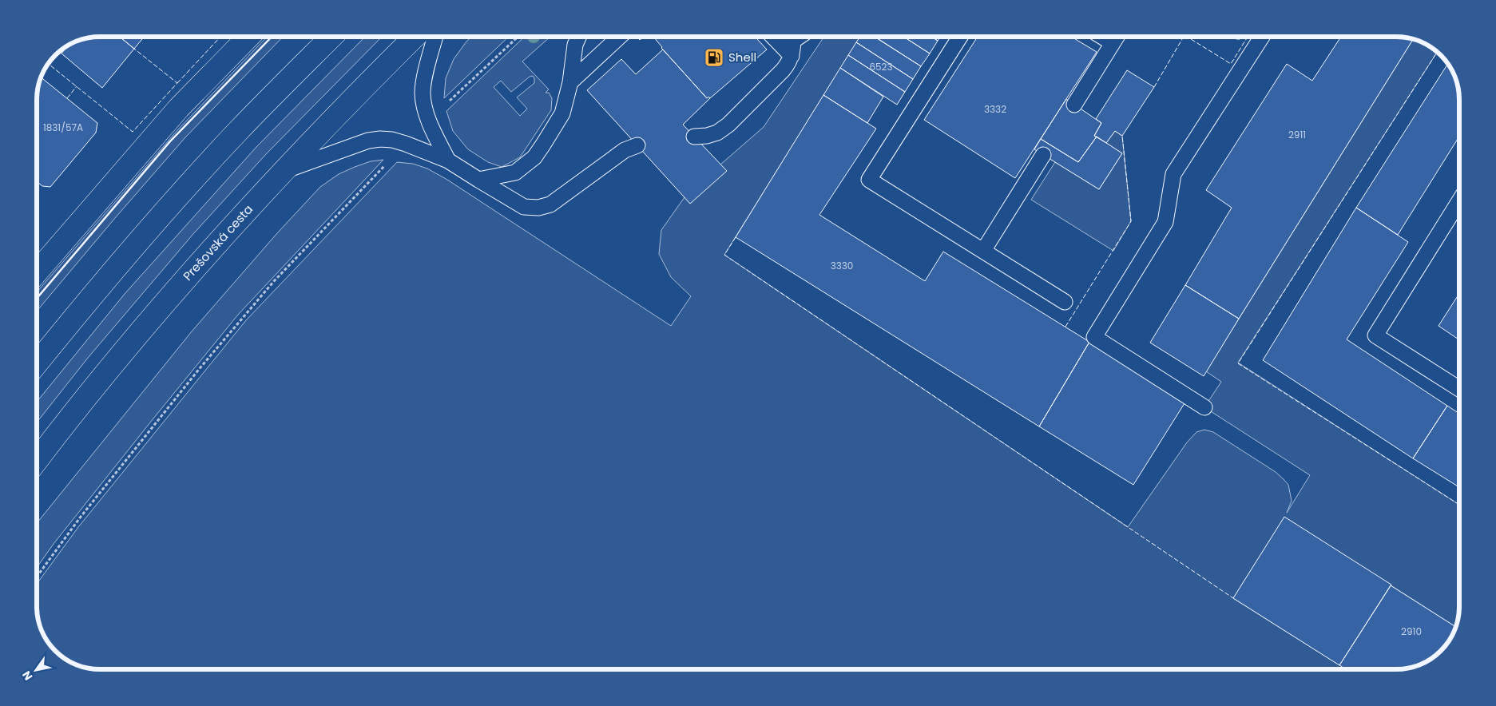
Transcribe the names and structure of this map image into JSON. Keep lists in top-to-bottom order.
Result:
{
  "streets": {
    "main road": ["Prešovská cesta"]
  },
  "places": {
    "fuel station": ["Shell"]
  },
  "house_numbers": [
    "6523",
    "3332",
    "1831/57A",
    "2911",
    "3330",
    "2910"
  ],
  "north": "bottom left"
}
